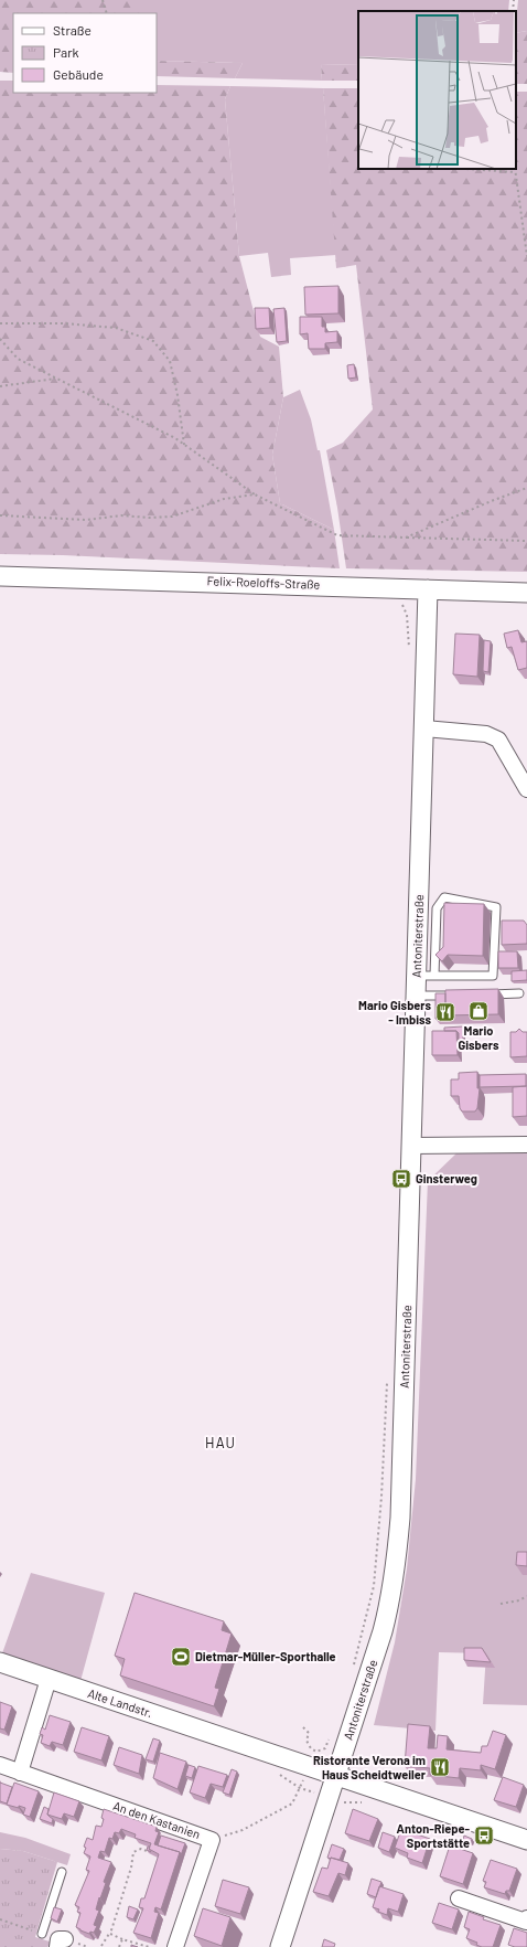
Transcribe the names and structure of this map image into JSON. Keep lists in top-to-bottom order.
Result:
{
  "streets": {
    "street": [
      "Felix-Roeloffs-Straße",
      "Antoniterstraße",
      "Alte Landstr.",
      "An den Kastanien"
    ]
  },
  "crossings": [
    ["Felix-Roeloffs-Straße", "Antoniterstraße"],
    ["Antoniterstraße", "Alte Landstr."]
  ],
  "districts": ["HAU"],
  "places": {
    "shop": ["Mario Gisbers"],
    "restaurant": ["Mario Gisbers - Imbiss", "Ristorante Verona im Haus Scheidtweiler"],
    "bus stop": ["Ginsterweg", "Anton-Riepe- Sportstätte"],
    "sports": ["Dietmar-Müller-Sporthalle"]
  },
  "legend": ["Straße", "Park", "Gebäude"]
}
